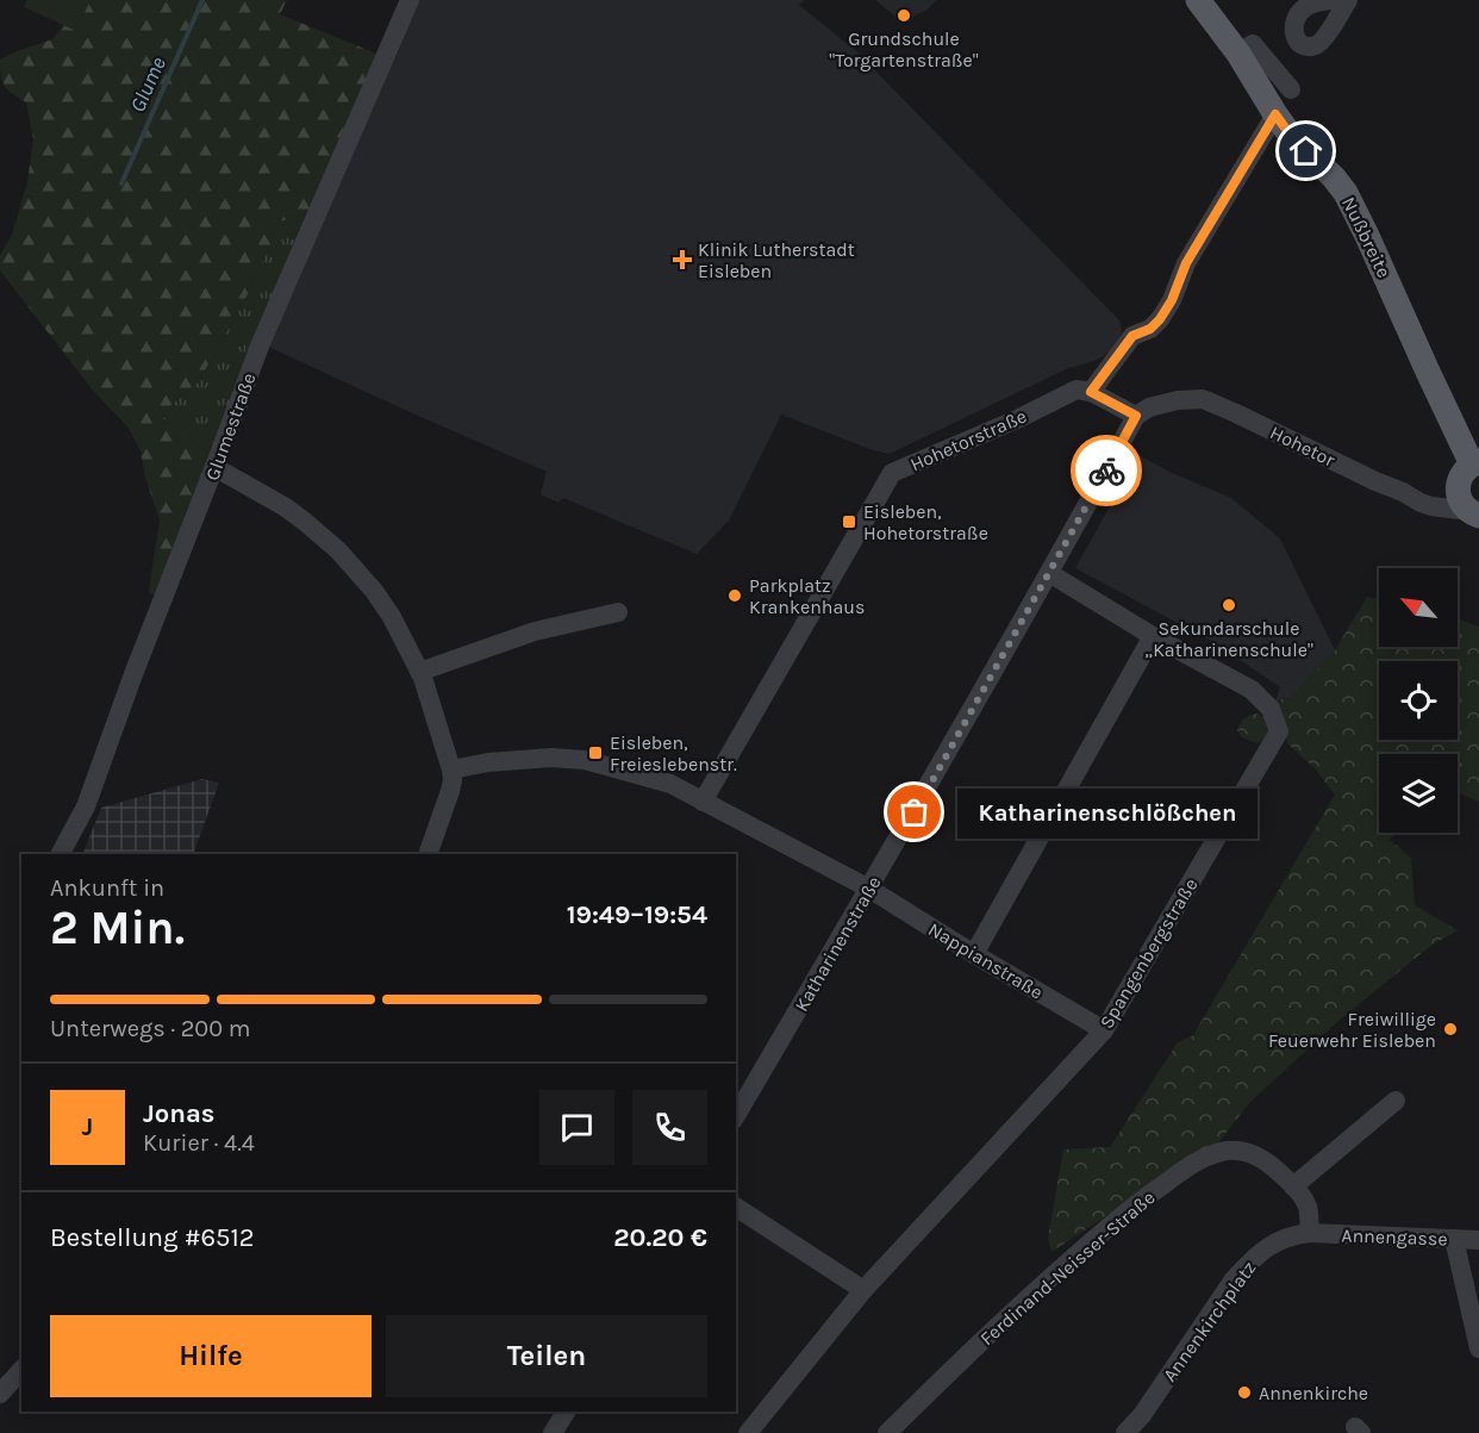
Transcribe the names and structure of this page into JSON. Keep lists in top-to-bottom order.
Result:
{
  "streets": {
    "main road": ["Nußbreite"],
    "street": [
      "Glumestraße",
      "Hohetorstraße",
      "Hohetor",
      "Katharinenstraße",
      "Spangenbergstraße",
      "Nappianstraße",
      "Annengasse",
      "Ferdinand-Neisser-Straße",
      "Annenkirchplatz"
    ]
  },
  "crossings": [
    ["Nußbreite", "Hohetor"],
    ["Hohetorstraße", "Nappianstraße"],
    ["Hohetor", "Katharinenstraße"],
    ["Katharinenstraße", "Spangenbergstraße"],
    ["Katharinenstraße", "Nappianstraße"],
    ["Spangenbergstraße", "Nappianstraße"],
    ["Annengasse", "Ferdinand-Neisser-Straße"],
    ["Annengasse", "Annenkirchplatz"],
    ["Ferdinand-Neisser-Straße", "Annenkirchplatz"]
  ],
  "water": ["Glume"],
  "places": {
    "other": [
      "Grundschule \"Torgartenstraße\"",
      "Parkplatz Krankenhaus",
      "Sekundarschule „Katharinenschule\"",
      "Katharinenschlößchen",
      "Freiwillige Feuerwehr Eisleben",
      "Annenkirche"
    ],
    "health": ["Klinik Lutherstadt Eisleben"],
    "transit": ["Eisleben, Hohetorstraße", "Eisleben, Freieslebenstr."]
  },
  "north": "top left",
  "page": {
    "bubble": "Katharinenschlößchen",
    "heading": ["2 Min.", "Ankunft in", "19:49–19:54"],
    "panel": [
      "Jonas",
      "Kurier · 4.4",
      "Bestellung #6512",
      "20.20 €"
    ],
    "bar": "Unterwegs · 200 m",
    "round": "J",
    "buttons": ["Hilfe", "Teilen"]
  }
}
